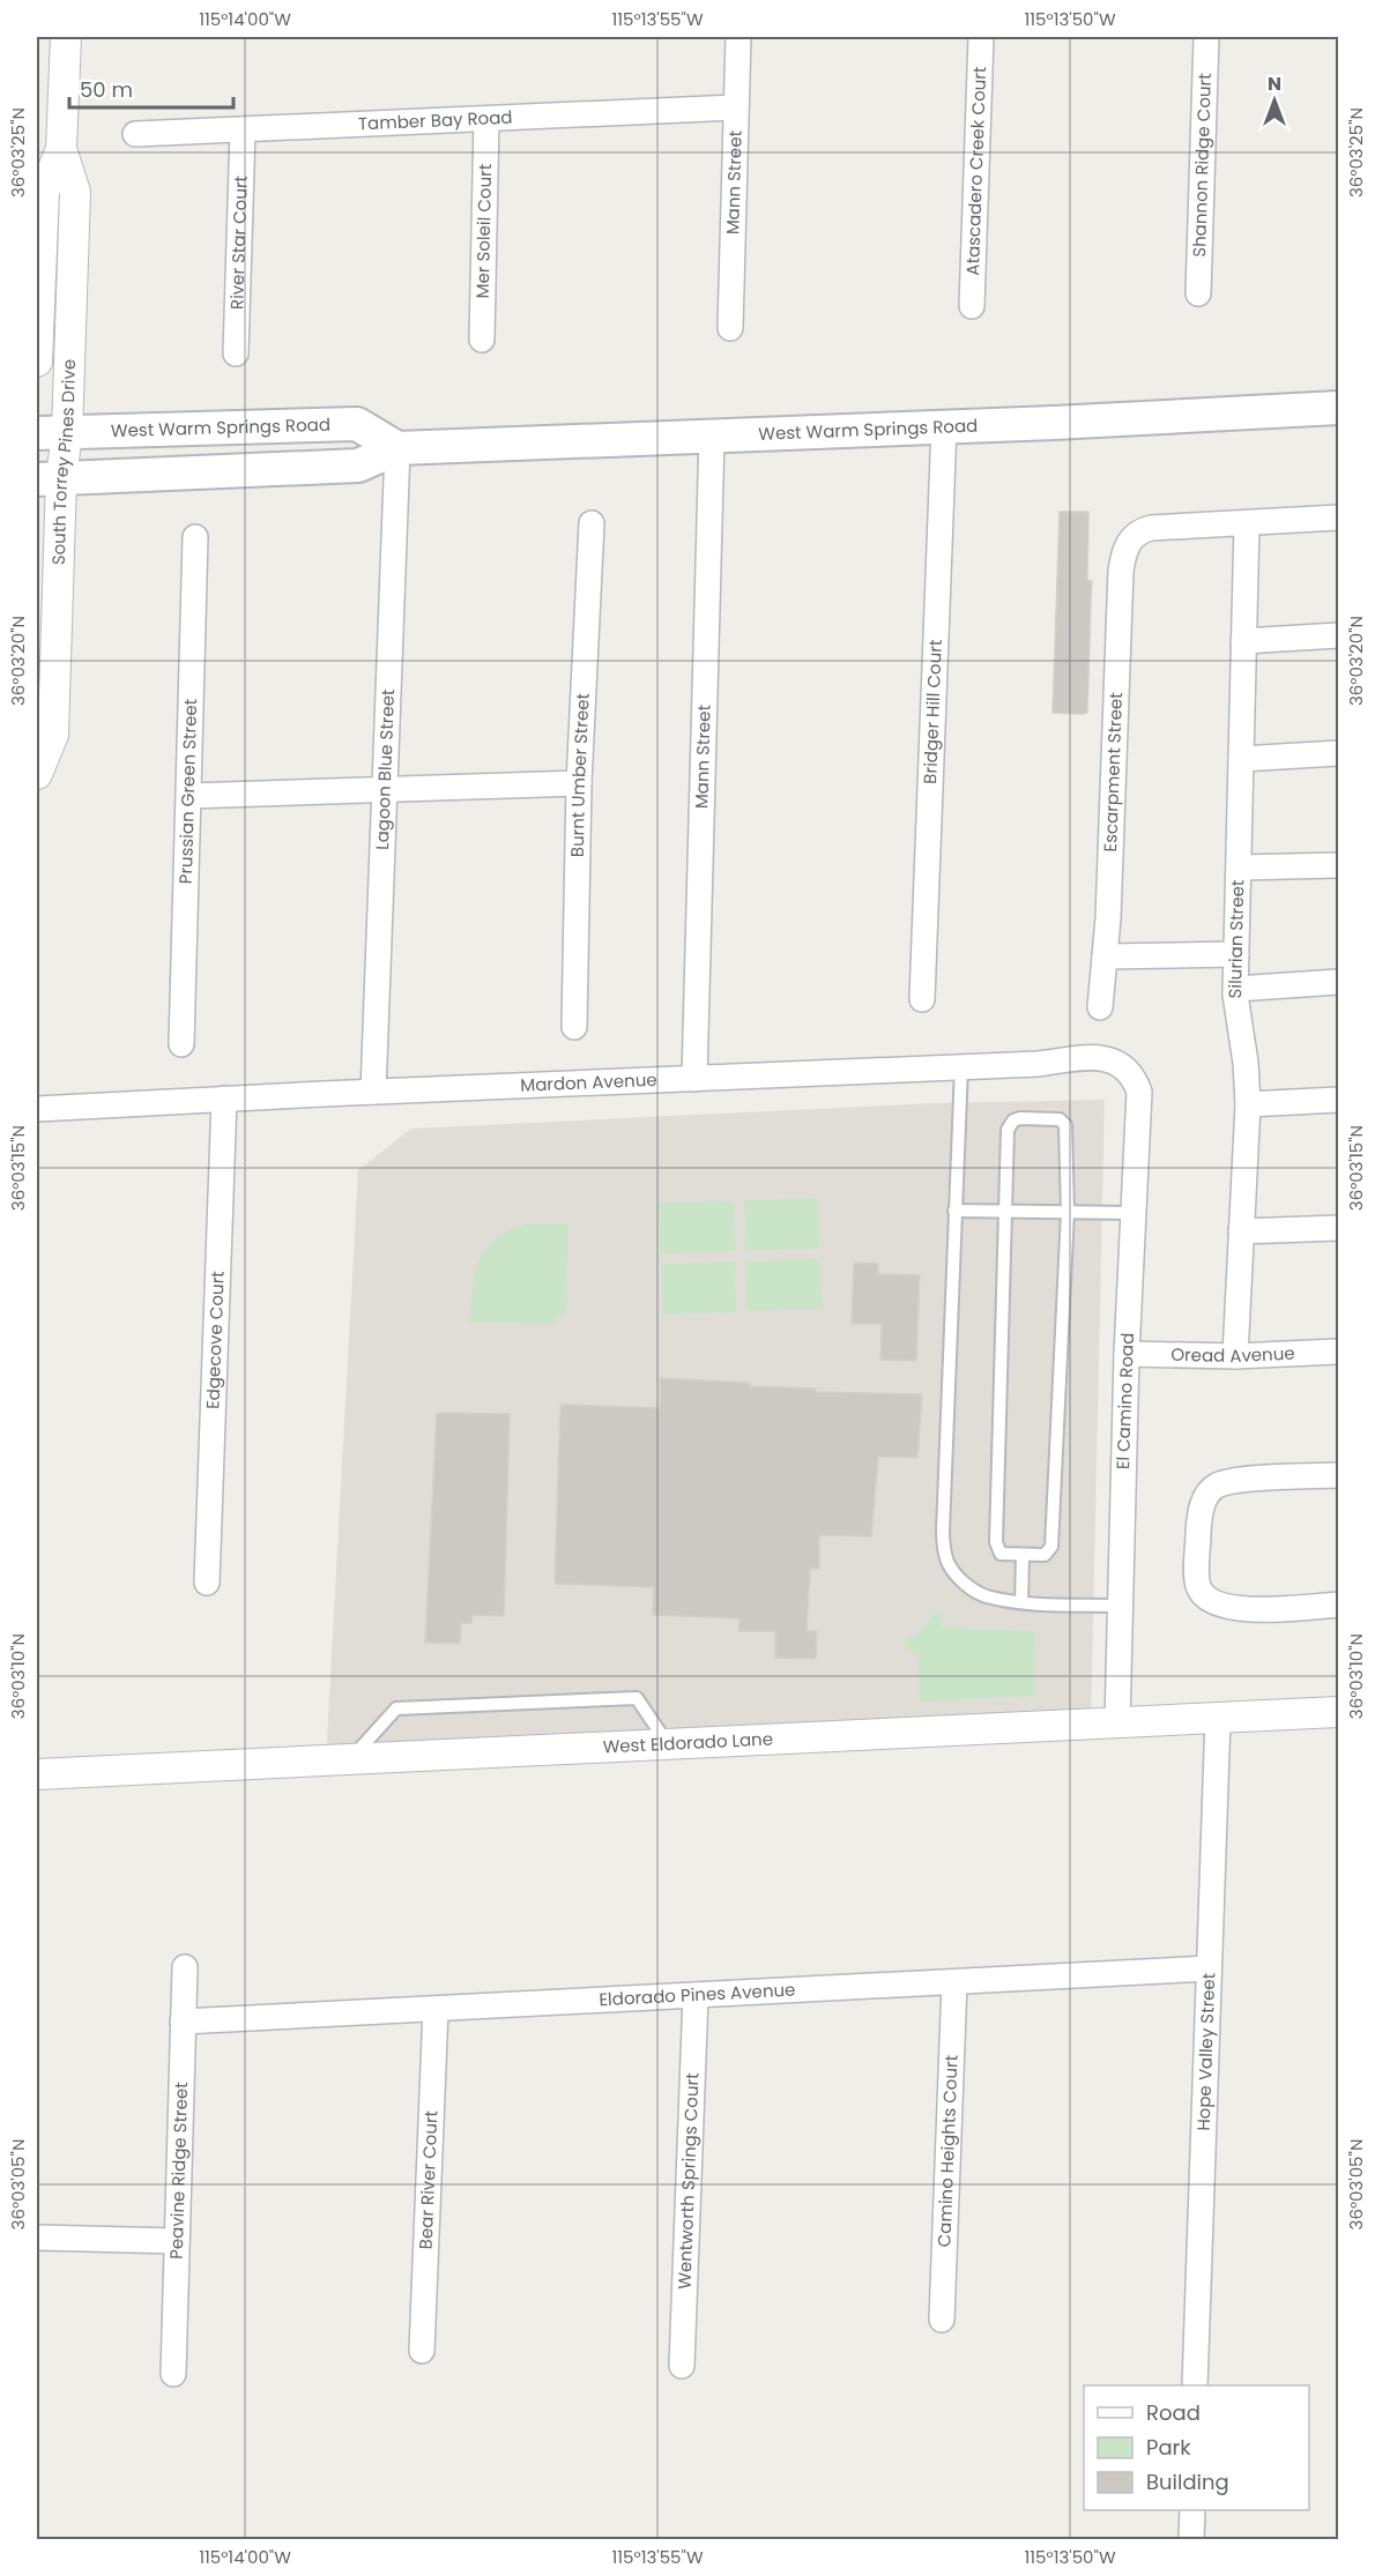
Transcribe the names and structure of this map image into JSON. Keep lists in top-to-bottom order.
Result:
{
  "streets": {
    "main road": ["West Warm Springs Road"],
    "street": [
      "Tamber Bay Road",
      "Shannon Ridge Court",
      "Atascadero Creek Court",
      "Mann Street",
      "Mer Soleil Court",
      "River Star Court",
      "South Torrey Pines Drive",
      "Bridger Hill Court",
      "Lagoon Blue Street",
      "Escarpment Street",
      "Burnt Umber Street",
      "Prussian Green Street",
      "Silurian Street",
      "Mardon Avenue",
      "Edgecove Court",
      "Oread Avenue",
      "El Camino Road",
      "West Eldorado Lane",
      "Eldorado Pines Avenue",
      "Hope Valley Street",
      "Camino Heights Court",
      "Peavine Ridge Street",
      "Bear River Court",
      "Wentworth Springs Court"
    ]
  },
  "crossings": [
    ["Tamber Bay Road", "Mann Street"],
    ["Tamber Bay Road", "Mer Soleil Court"],
    ["Tamber Bay Road", "River Star Court"],
    ["Mann Street", "West Warm Springs Road"],
    ["Mann Street", "Mardon Avenue"],
    ["West Warm Springs Road", "South Torrey Pines Drive"],
    ["West Warm Springs Road", "Bridger Hill Court"],
    ["West Warm Springs Road", "Lagoon Blue Street"],
    ["Lagoon Blue Street", "Mardon Avenue"],
    ["Escarpment Street", "Silurian Street"],
    ["Silurian Street", "Oread Avenue"],
    ["Mardon Avenue", "Edgecove Court"],
    ["Mardon Avenue", "El Camino Road"],
    ["Oread Avenue", "El Camino Road"],
    ["El Camino Road", "West Eldorado Lane"],
    ["West Eldorado Lane", "Hope Valley Street"],
    ["Eldorado Pines Avenue", "Hope Valley Street"],
    ["Eldorado Pines Avenue", "Camino Heights Court"],
    ["Eldorado Pines Avenue", "Peavine Ridge Street"],
    ["Eldorado Pines Avenue", "Bear River Court"],
    ["Eldorado Pines Avenue", "Wentworth Springs Court"]
  ],
  "legend": ["Road", "Park", "Building"],
  "scale_bar": "50 m",
  "north": "top",
  "coordinates": [
    "115°14'00\"W",
    "115°13'55\"W",
    "115°13'50\"W",
    "36°03'25\"N",
    "36°03'20\"N",
    "36°03'15\"N",
    "36°03'10\"N",
    "36°03'05\"N"
  ]
}
